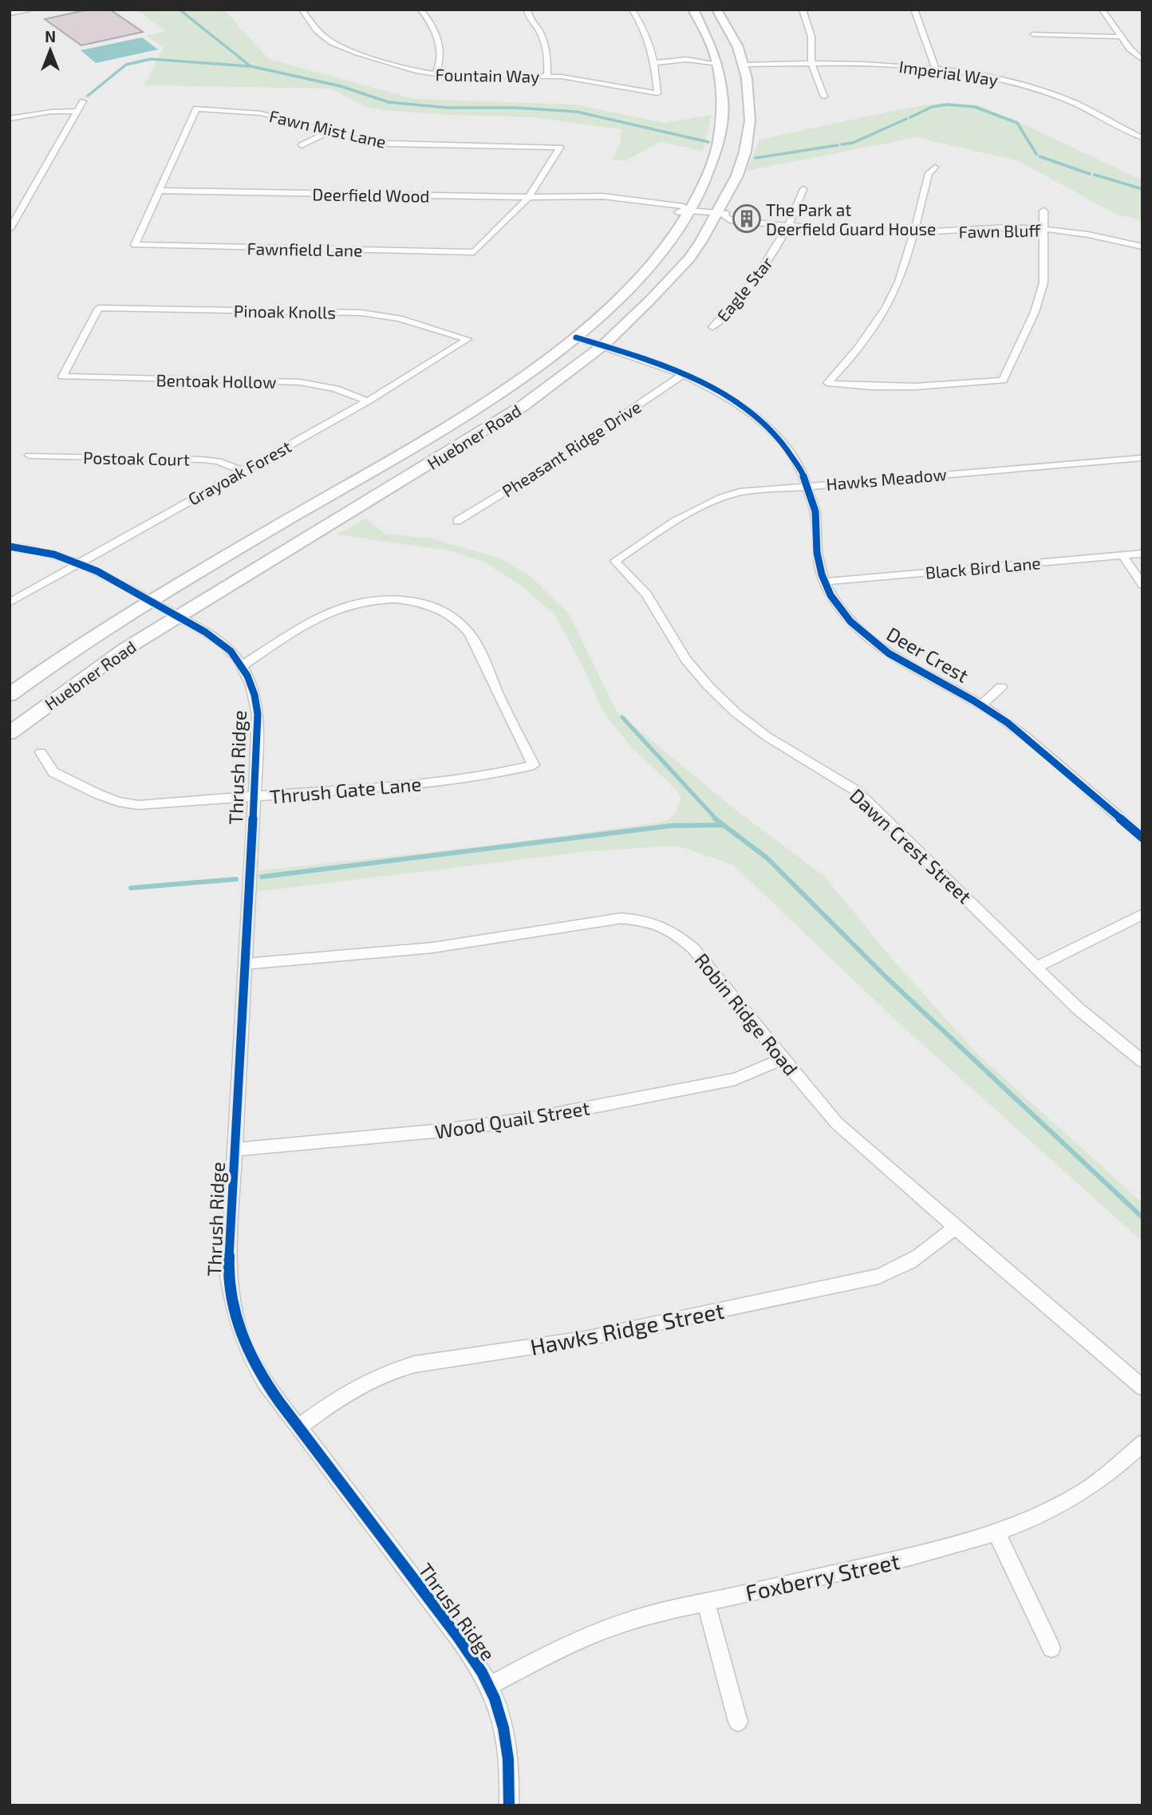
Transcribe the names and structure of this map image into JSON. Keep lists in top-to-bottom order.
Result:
{
  "streets": {
    "main road": ["Huebner Road"],
    "street": [
      "Imperial Way",
      "Fountain Way",
      "Fawn Mist Lane",
      "Deerfield Wood",
      "Fawn Bluff",
      "Fawnfield Lane",
      "Eagle Star",
      "Pinoak Knolls",
      "Bentoak Hollow",
      "Pheasant Ridge Drive",
      "Postoak Court",
      "Grayoak Forest",
      "Hawks Meadow",
      "Black Bird Lane",
      "Deer Crest",
      "Thrush Ridge",
      "Thrush Gate Lane",
      "Dawn Crest Street",
      "Robin Ridge Road",
      "Wood Quail Street",
      "Hawks Ridge Street",
      "Foxberry Street"
    ]
  },
  "crossings": [
    ["Imperial Way", "Fountain Way"],
    ["Imperial Way", "Huebner Road"],
    ["Fawn Mist Lane", "Deerfield Wood"],
    ["Fawn Mist Lane", "Fawnfield Lane"],
    ["Deerfield Wood", "Fawn Bluff"],
    ["Deerfield Wood", "Fawnfield Lane"],
    ["Deerfield Wood", "Huebner Road"],
    ["Fawn Bluff", "Eagle Star"],
    ["Fawn Bluff", "Huebner Road"],
    ["Pinoak Knolls", "Bentoak Hollow"],
    ["Pinoak Knolls", "Grayoak Forest"],
    ["Bentoak Hollow", "Grayoak Forest"],
    ["Huebner Road", "Deer Crest"],
    ["Huebner Road", "Thrush Ridge"],
    ["Pheasant Ridge Drive", "Deer Crest"],
    ["Postoak Court", "Grayoak Forest"],
    ["Grayoak Forest", "Thrush Ridge"],
    ["Hawks Meadow", "Deer Crest"],
    ["Hawks Meadow", "Dawn Crest Street"],
    ["Black Bird Lane", "Deer Crest"],
    ["Thrush Ridge", "Thrush Gate Lane"],
    ["Thrush Ridge", "Robin Ridge Road"],
    ["Thrush Ridge", "Wood Quail Street"],
    ["Thrush Ridge", "Hawks Ridge Street"],
    ["Thrush Ridge", "Foxberry Street"],
    ["Robin Ridge Road", "Wood Quail Street"],
    ["Robin Ridge Road", "Hawks Ridge Street"]
  ],
  "places": {
    "building": ["The Park at Deerfield Guard House"]
  },
  "north": "top"
}
